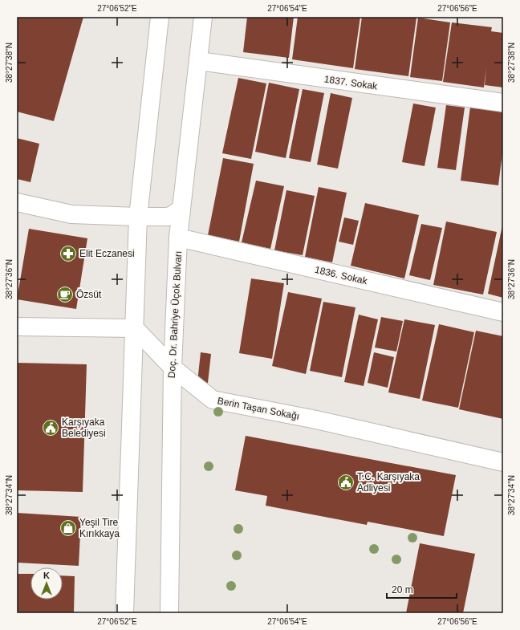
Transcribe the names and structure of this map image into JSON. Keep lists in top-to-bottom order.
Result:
{
  "streets": {
    "street": [
      "1837. Sokak",
      "1836. Sokak",
      "Doç. Dr. Bahriye Üçok Bulvarı",
      "Berin Taşan Sokağı"
    ]
  },
  "crossings": [
    ["1837. Sokak", "Doç. Dr. Bahriye Üçok Bulvarı"],
    ["1836. Sokak", "Doç. Dr. Bahriye Üçok Bulvarı"],
    ["Doç. Dr. Bahriye Üçok Bulvarı", "Berin Taşan Sokağı"]
  ],
  "places": {
    "pharmacy": ["Elit Eczanesi"],
    "cafe": ["Özsüt"],
    "public building": ["Karşıyaka Belediyesi", "T.C. Karşıyaka Adliyesi"],
    "shop": ["Yeşil Tire Kırıkkaya"]
  },
  "scale_bar": "20 m",
  "north": "top",
  "coordinates": [
    "27°06'52\"E",
    "27°06'54\"E",
    "27°06'56\"E",
    "38°27'38\"N",
    "38°27'36\"N",
    "38°27'34\"N"
  ]
}
